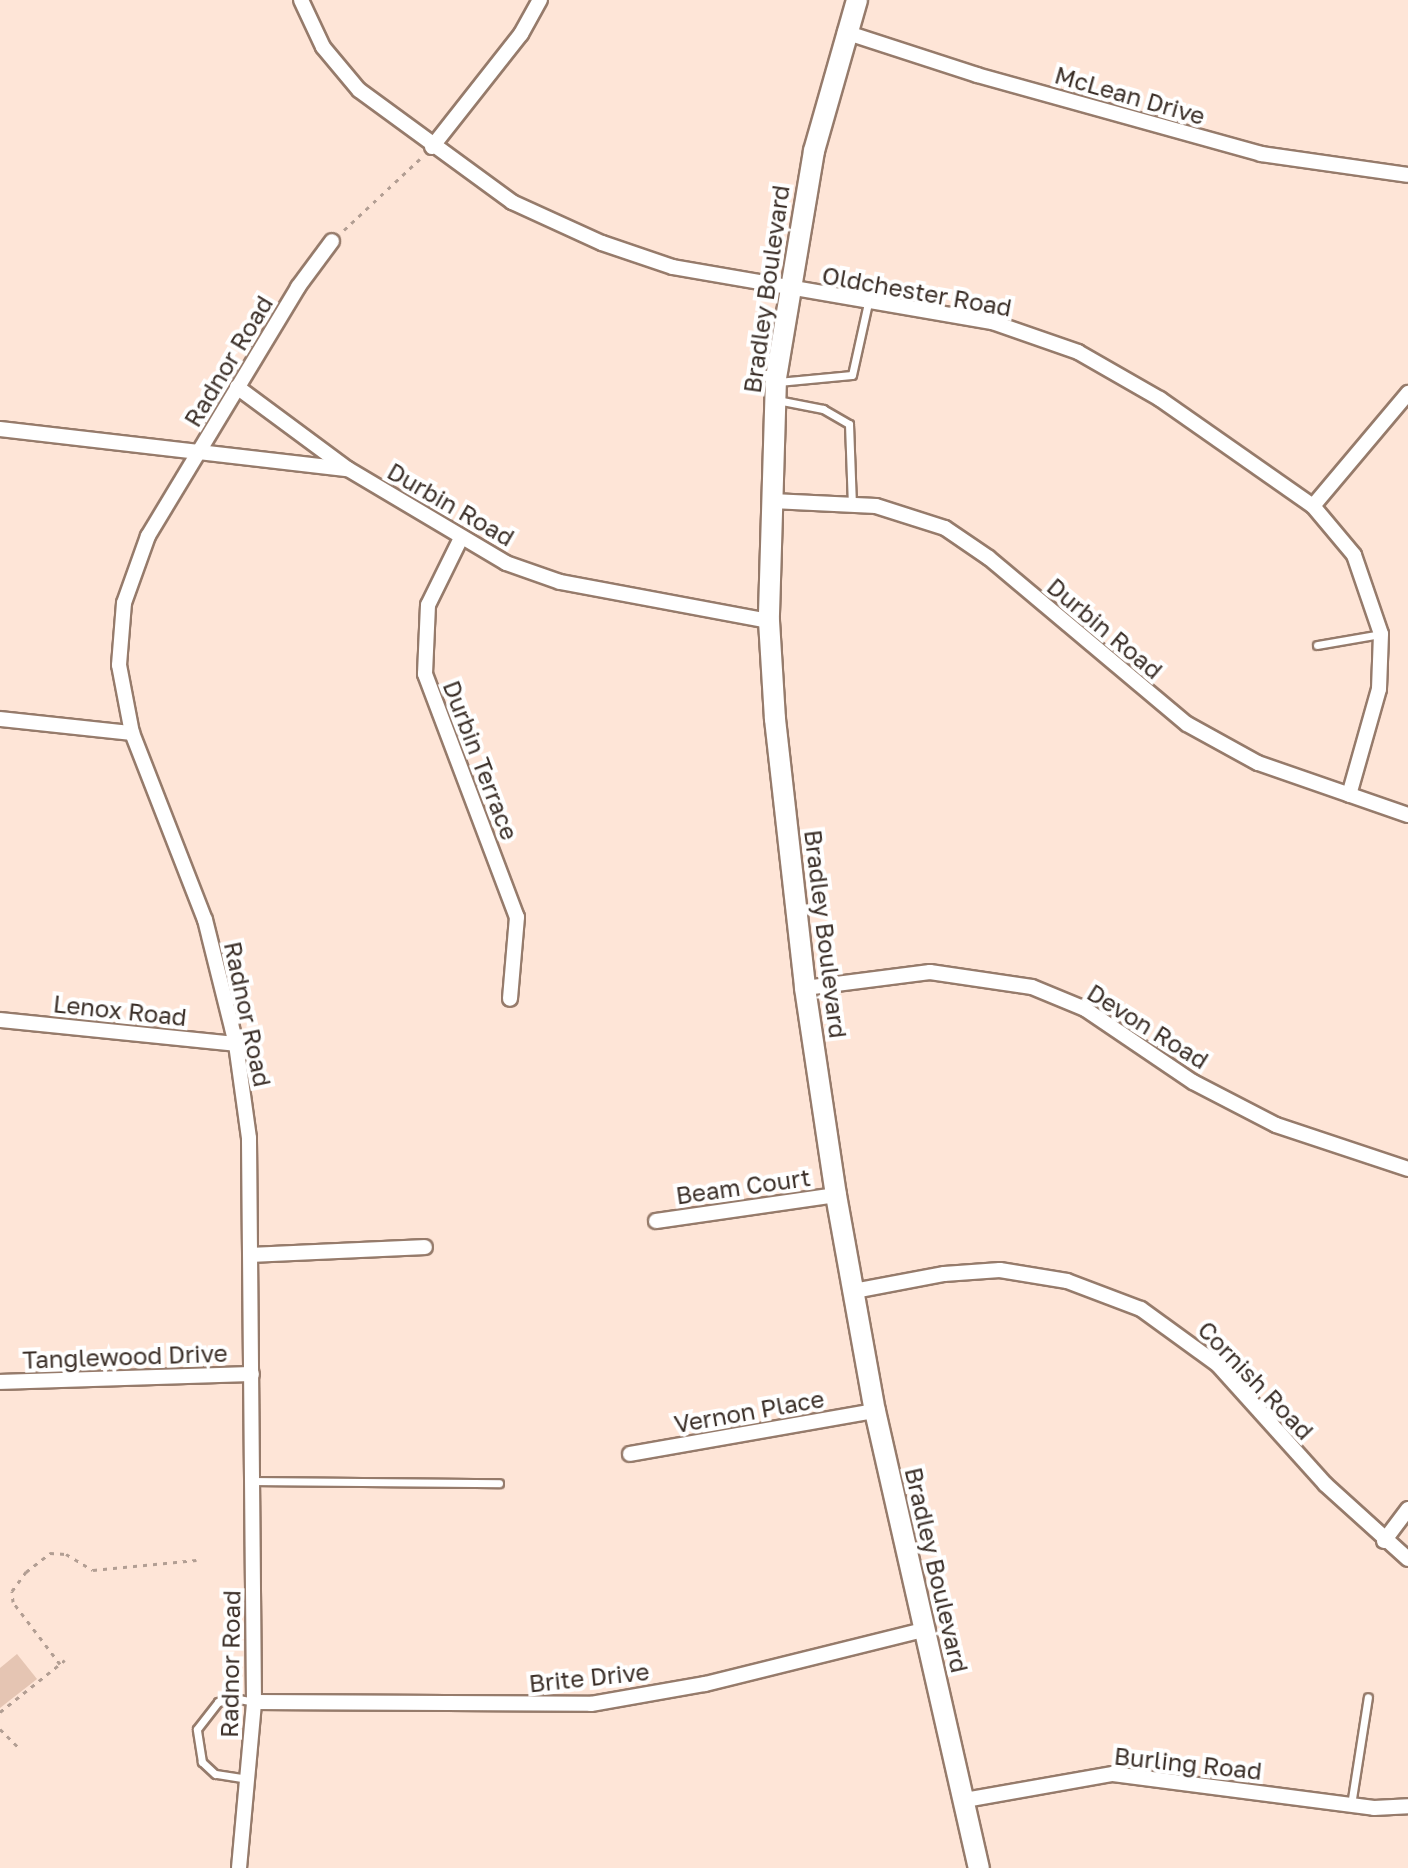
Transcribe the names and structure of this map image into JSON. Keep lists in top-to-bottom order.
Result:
{
  "streets": {
    "main road": ["Bradley Boulevard"],
    "street": [
      "McLean Drive",
      "Oldchester Road",
      "Radnor Road",
      "Durbin Road",
      "Durbin Terrace",
      "Lenox Road",
      "Devon Road",
      "Beam Court",
      "Tanglewood Drive",
      "Cornish Road",
      "Vernon Place",
      "Brite Drive",
      "Burling Road"
    ]
  },
  "crossings": [
    ["McLean Drive", "Bradley Boulevard"],
    ["Bradley Boulevard", "Oldchester Road"],
    ["Bradley Boulevard", "Durbin Road"],
    ["Bradley Boulevard", "Devon Road"],
    ["Bradley Boulevard", "Beam Court"],
    ["Bradley Boulevard", "Cornish Road"],
    ["Bradley Boulevard", "Vernon Place"],
    ["Bradley Boulevard", "Brite Drive"],
    ["Bradley Boulevard", "Burling Road"],
    ["Oldchester Road", "Durbin Road"],
    ["Radnor Road", "Durbin Road"],
    ["Radnor Road", "Lenox Road"],
    ["Radnor Road", "Tanglewood Drive"],
    ["Radnor Road", "Brite Drive"],
    ["Durbin Road", "Durbin Terrace"]
  ]
}
